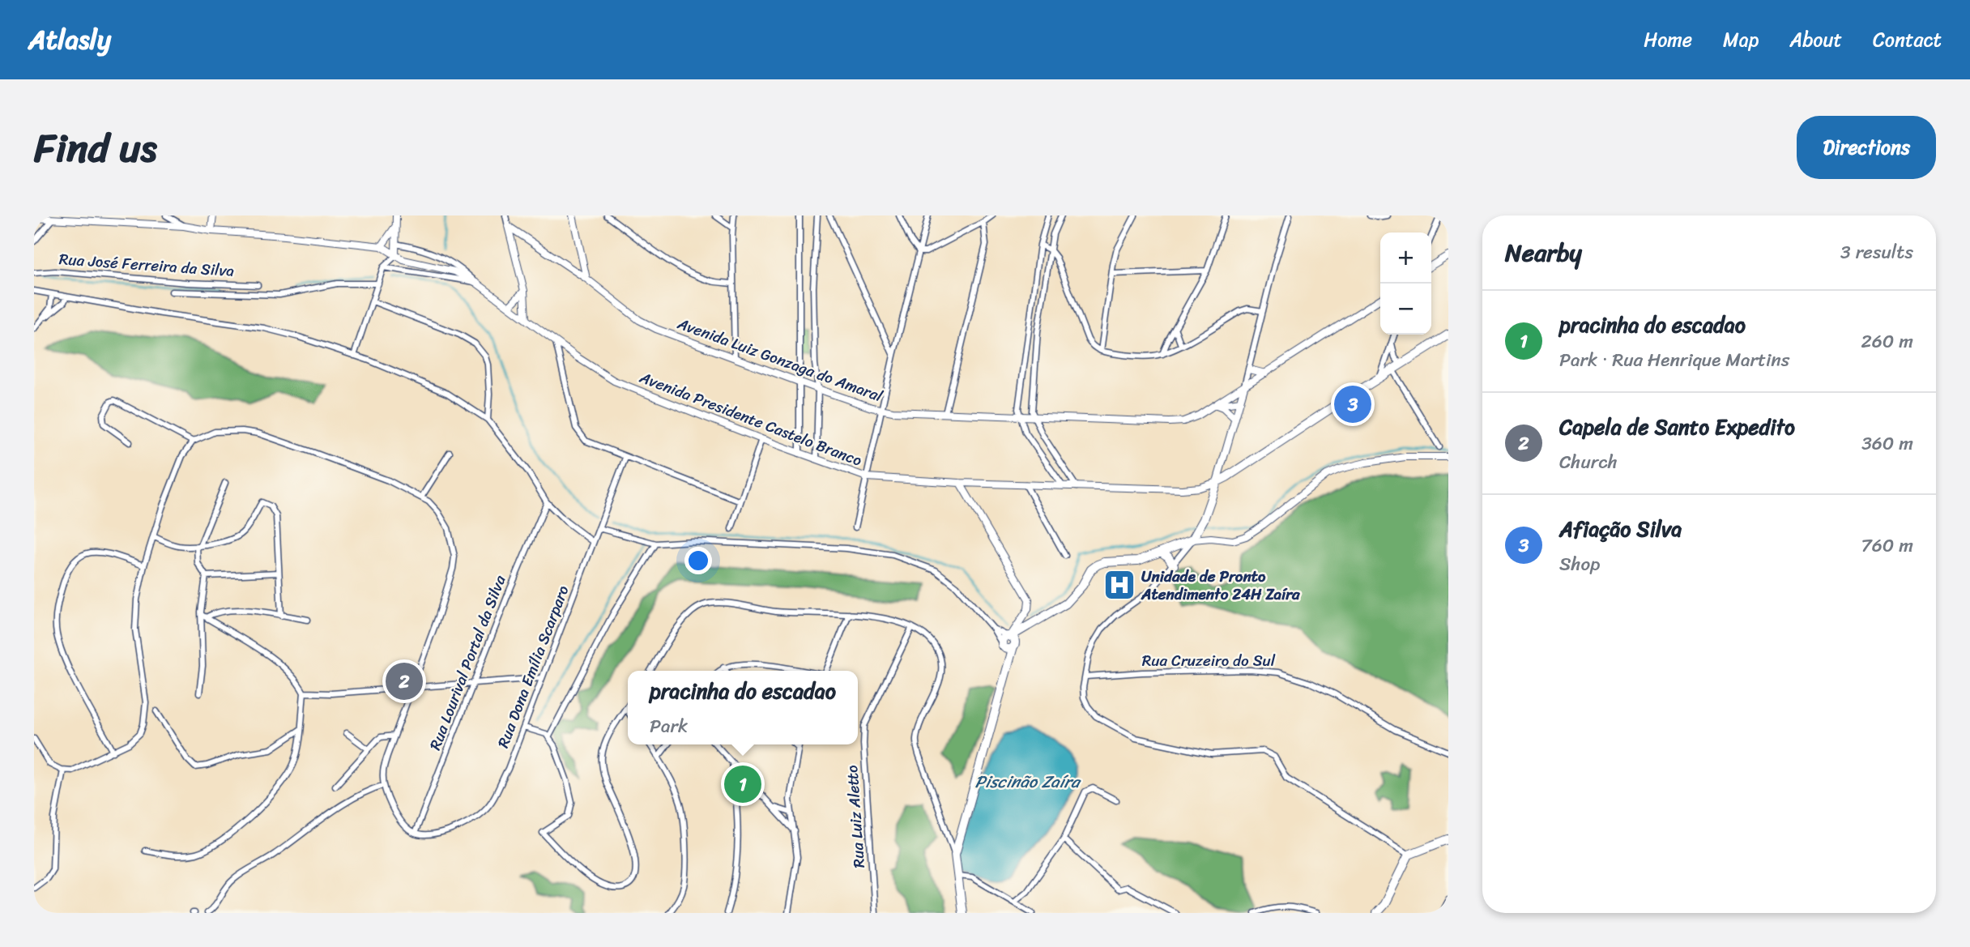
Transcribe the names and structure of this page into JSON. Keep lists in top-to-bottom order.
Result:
{
  "streets": {
    "main road": ["Avenida Presidente Castelo Branco"],
    "street": [
      "Rua José Ferreira da Silva",
      "Avenida Luiz Gonzaga do Amaral",
      "Rua Cruzeiro do Sul",
      "Rua Lourival Portal da Silva",
      "Rua Dona Emília Scarparo",
      "Rua Luiz Aletto"
    ]
  },
  "crossings": [
    ["Rua Lourival Portal da Silva", "Rua Dona Emília Scarparo"]
  ],
  "water": ["Piscinão Zaíra"],
  "places": {
    "hospital": ["Unidade de Pronto Atendimento 24H Zaíra"]
  },
  "page": {
    "header": "Atlasly",
    "nav": [
      "Home",
      "Map",
      "About",
      "Contact"
    ],
    "title": "Find us",
    "buttons": "Directions",
    "heading": ["Nearby", "3 results"],
    "map_buttons": ["+", "−"],
    "list": [
      {
        "mark": "1",
        "name": "pracinha do escadao",
        "note": "Park · Rua Henrique Martins",
        "value": "260 m"
      },
      {
        "mark": "2",
        "name": "Capela de Santo Expedito",
        "note": "Church",
        "value": "360 m"
      },
      {
        "mark": "3",
        "name": "Afiação Silva",
        "note": "Shop",
        "value": "760 m"
      }
    ],
    "pins": ["3", "2", "1"],
    "popup": ["pracinha do escadao", "Park"]
  }
}
